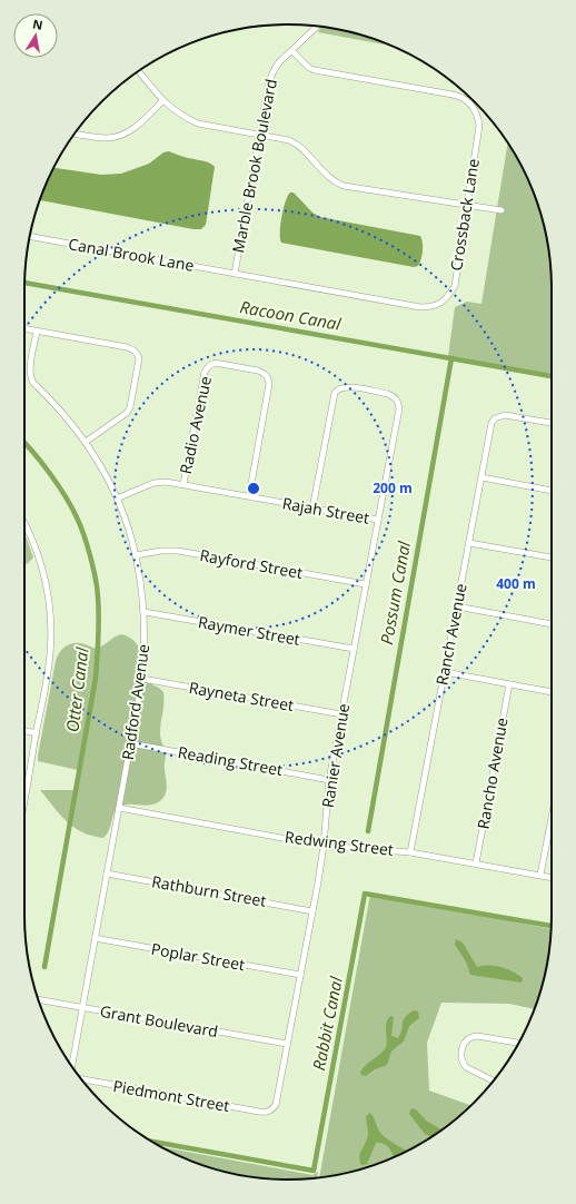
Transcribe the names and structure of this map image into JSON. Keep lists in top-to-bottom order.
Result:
{
  "streets": {
    "street": [
      "Marble Brook Boulevard",
      "Crossback Lane",
      "Canal Brook Lane",
      "Radio Avenue",
      "Rajah Street",
      "Rayford Street",
      "Raymer Street",
      "Ranch Avenue",
      "Rayneta Street",
      "Radford Avenue",
      "Ranier Avenue",
      "Reading Street",
      "Rancho Avenue",
      "Redwing Street",
      "Rathburn Street",
      "Poplar Street",
      "Grant Boulevard",
      "Piedmont Street"
    ]
  },
  "crossings": [
    ["Marble Brook Boulevard", "Crossback Lane"],
    ["Marble Brook Boulevard", "Canal Brook Lane"],
    ["Crossback Lane", "Canal Brook Lane"],
    ["Radio Avenue", "Rajah Street"],
    ["Rajah Street", "Radford Avenue"],
    ["Rajah Street", "Ranier Avenue"],
    ["Rayford Street", "Radford Avenue"],
    ["Rayford Street", "Ranier Avenue"],
    ["Raymer Street", "Radford Avenue"],
    ["Raymer Street", "Ranier Avenue"],
    ["Ranch Avenue", "Redwing Street"],
    ["Rayneta Street", "Radford Avenue"],
    ["Rayneta Street", "Ranier Avenue"],
    ["Radford Avenue", "Reading Street"],
    ["Radford Avenue", "Redwing Street"],
    ["Radford Avenue", "Rathburn Street"],
    ["Radford Avenue", "Poplar Street"],
    ["Radford Avenue", "Grant Boulevard"],
    ["Ranier Avenue", "Reading Street"],
    ["Ranier Avenue", "Redwing Street"],
    ["Ranier Avenue", "Rathburn Street"],
    ["Ranier Avenue", "Poplar Street"],
    ["Ranier Avenue", "Grant Boulevard"],
    ["Ranier Avenue", "Piedmont Street"],
    ["Rancho Avenue", "Redwing Street"]
  ],
  "water": [
    "Racoon Canal",
    "Possum Canal",
    "Otter Canal",
    "Rabbit Canal"
  ],
  "north": "top",
  "rings": ["200 m", "400 m"]
}
